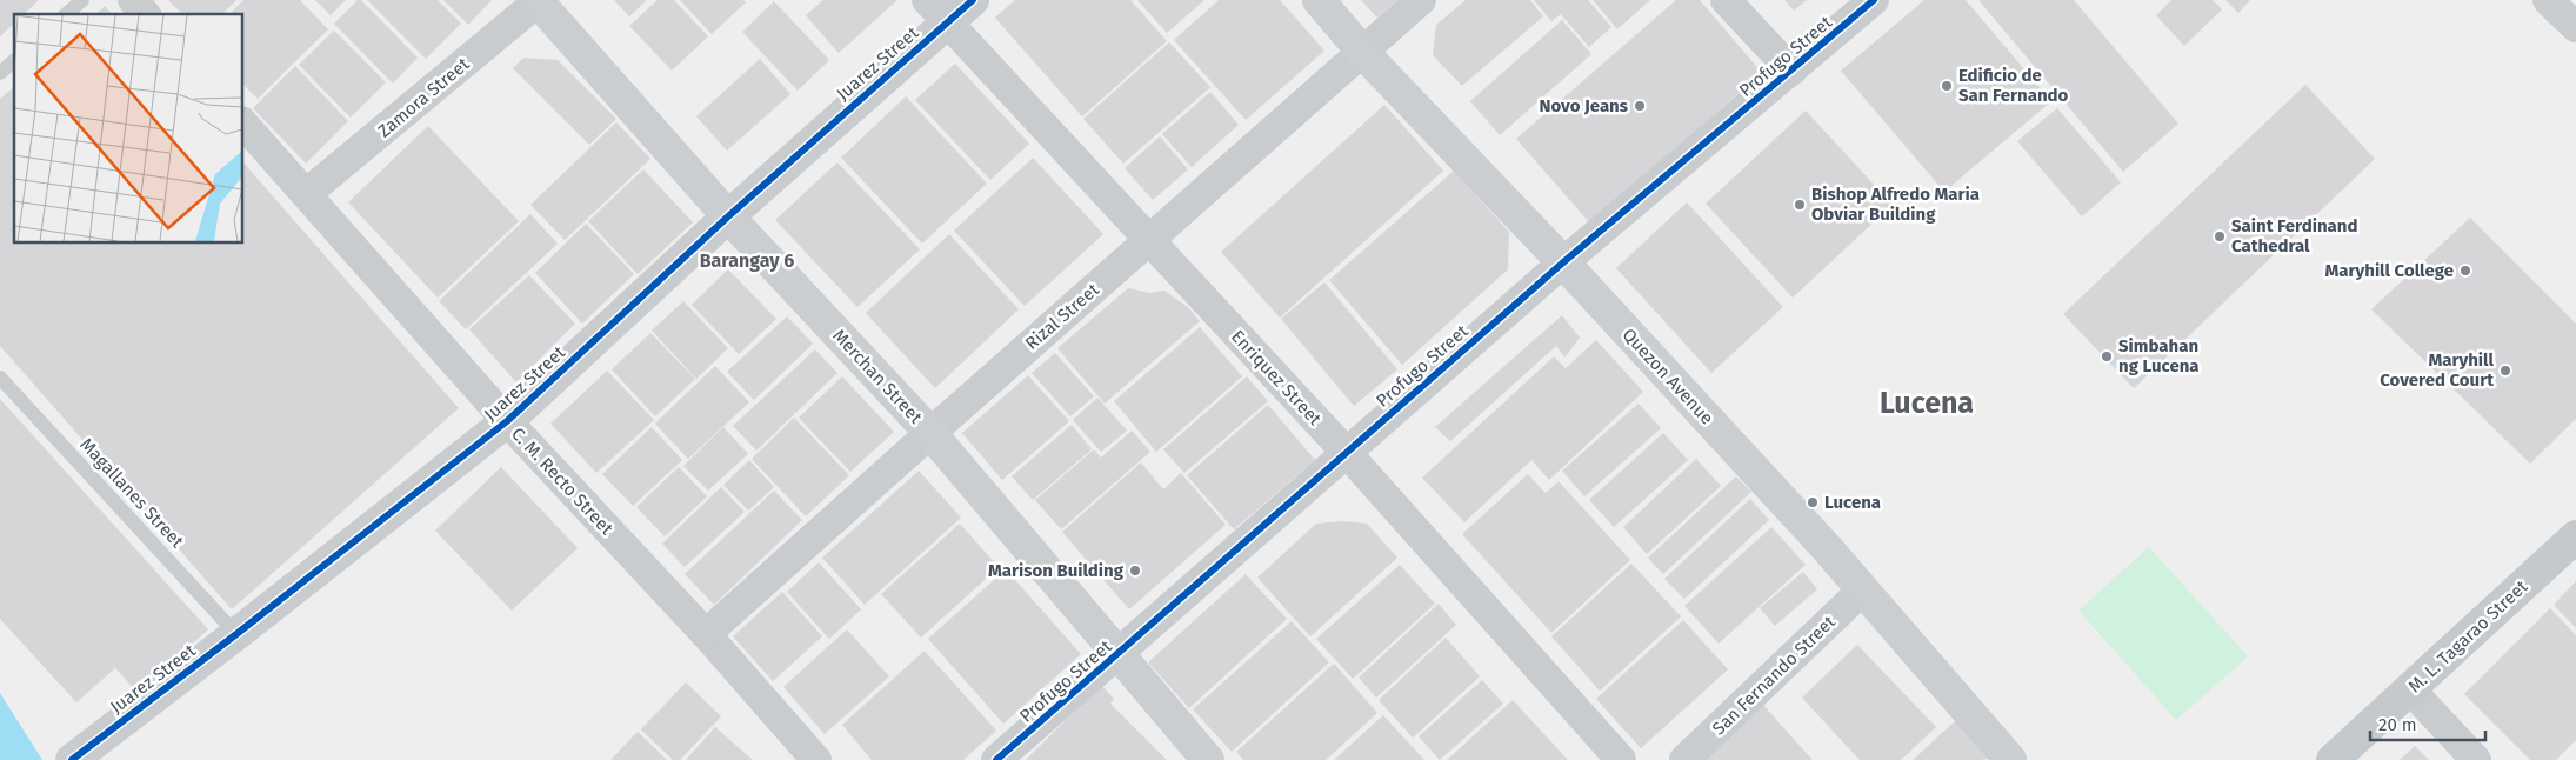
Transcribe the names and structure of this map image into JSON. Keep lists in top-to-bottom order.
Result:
{
  "streets": {
    "main road": ["Merchan Street", "Quezon Avenue", "M. L. Tagarao Street"],
    "street": [
      "Profugo Street",
      "Juarez Street",
      "Zamora Street",
      "Rizal Street",
      "Enriquez Street",
      "C. M. Recto Street",
      "San Fernando Street"
    ],
    "lane": ["Magallanes Street"]
  },
  "crossings": [
    ["Profugo Street", "Merchan Street"],
    ["Profugo Street", "Quezon Avenue"],
    ["Profugo Street", "Enriquez Street"],
    ["Juarez Street", "Merchan Street"],
    ["Juarez Street", "Enriquez Street"],
    ["Juarez Street", "C. M. Recto Street"],
    ["Juarez Street", "Magallanes Street"],
    ["Zamora Street", "Merchan Street"],
    ["Zamora Street", "C. M. Recto Street"],
    ["Rizal Street", "Merchan Street"],
    ["Rizal Street", "Quezon Avenue"],
    ["Rizal Street", "Enriquez Street"],
    ["Rizal Street", "C. M. Recto Street"],
    ["Quezon Avenue", "San Fernando Street"]
  ],
  "districts": ["Barangay 6", "Lucena"],
  "places": [
    "Edificio de San Fernando",
    "Novo Jeans",
    "Bishop Alfredo Maria Obviar Building",
    "Saint Ferdinand Cathedral",
    "Maryhill College",
    "Simbahan ng Lucena",
    "Maryhill Covered Court",
    "Lucena",
    "Marison Building"
  ],
  "scale_bar": "20 m"
}
